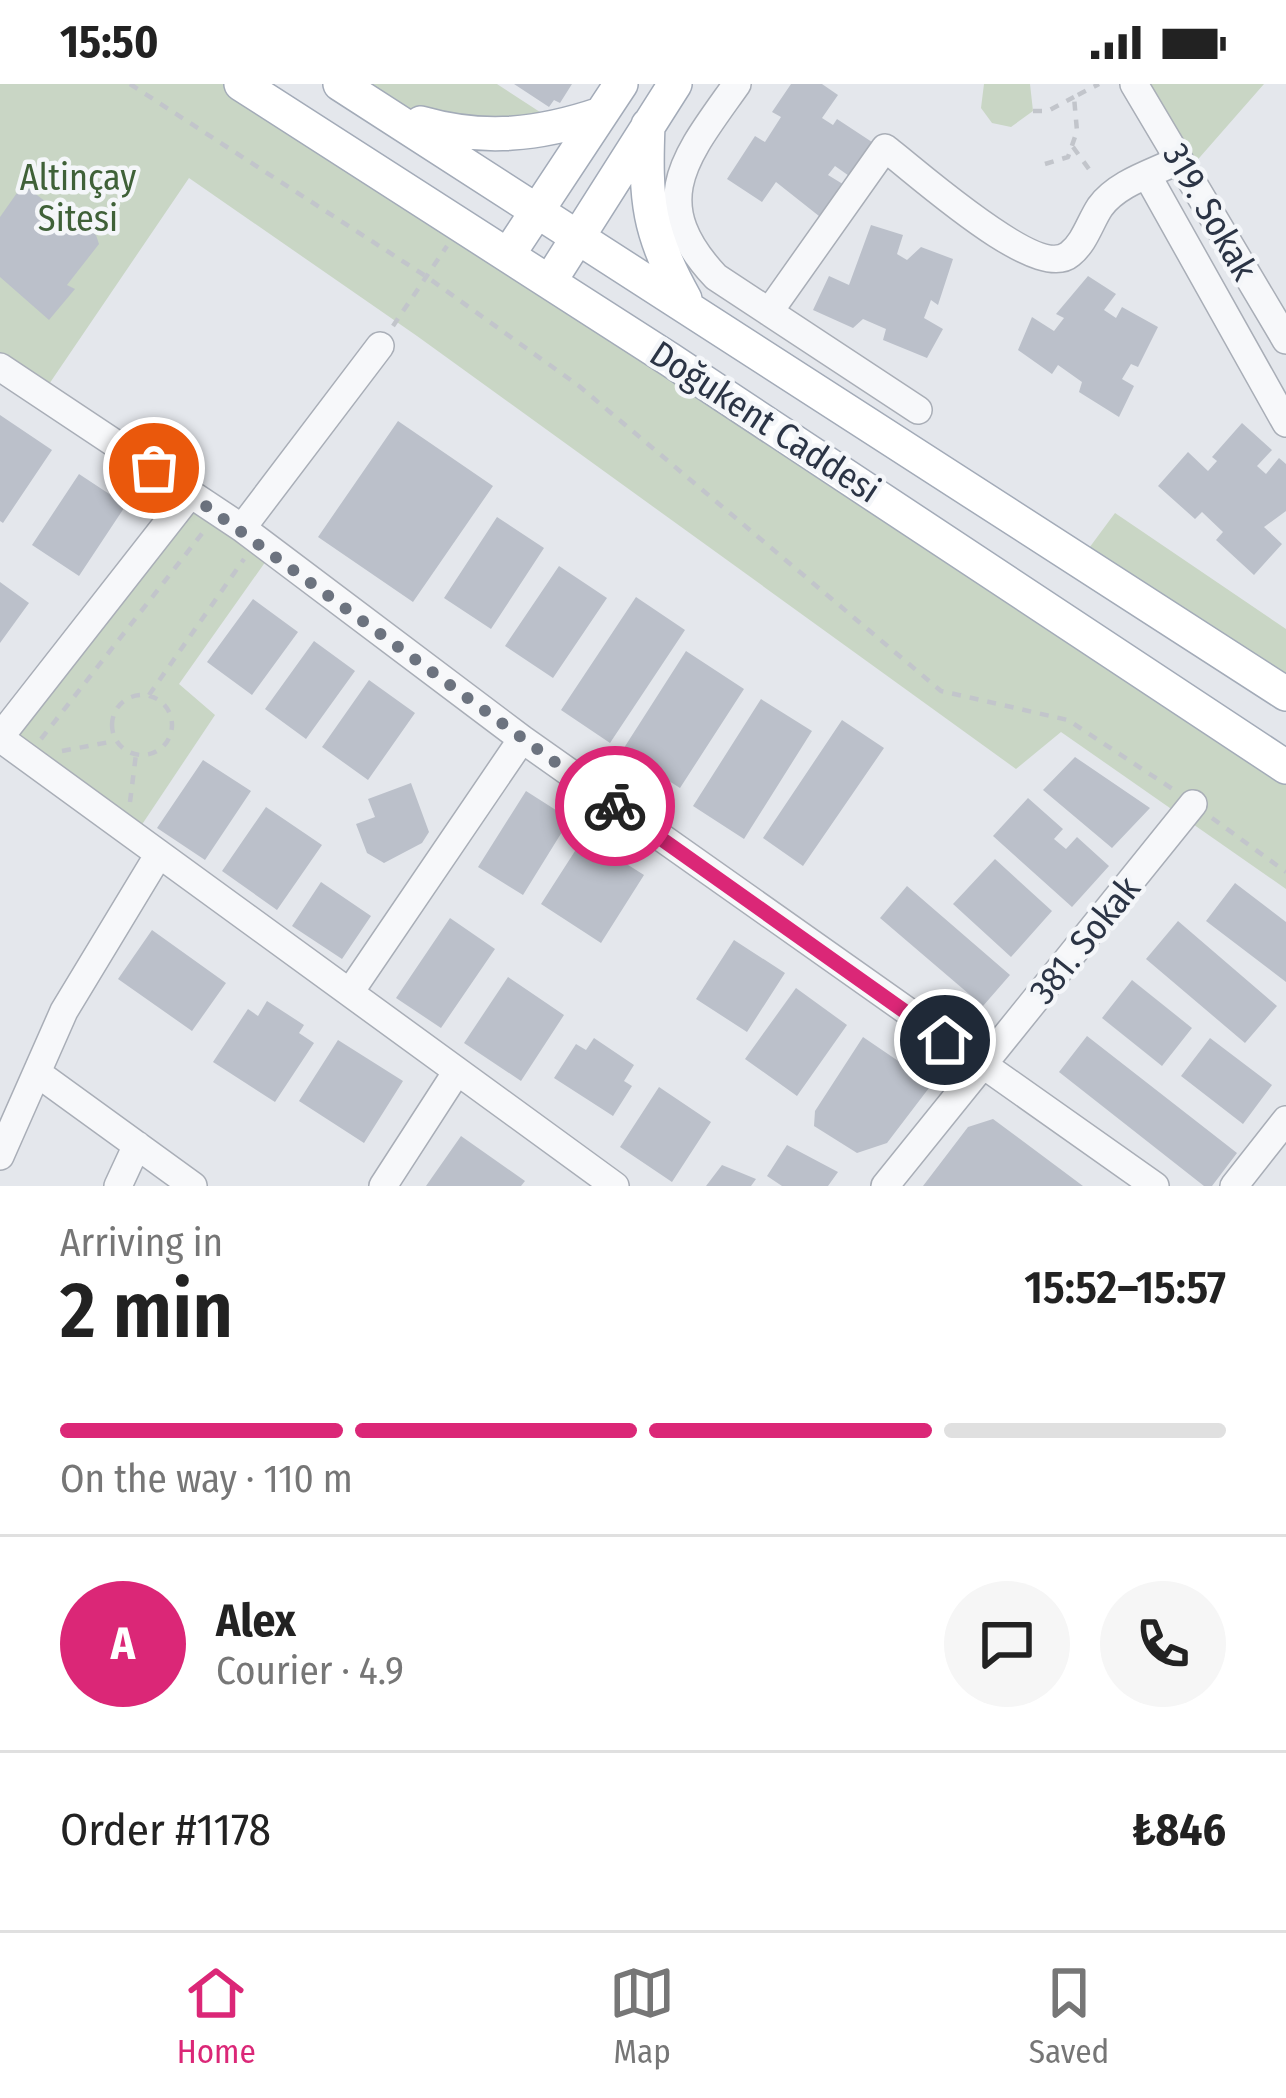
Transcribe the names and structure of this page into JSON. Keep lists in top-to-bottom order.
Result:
{
  "streets": {
    "main road": ["Doğukent Caddesi"],
    "street": ["319. Sokak", "381. Sokak"]
  },
  "parks": ["Altinçay Sitesi"],
  "page": {
    "status": "15:50",
    "heading": ["2 min", "Arriving in", "15:52–15:57"],
    "panel": [
      "Alex",
      "Courier · 4.9",
      "Order #1178",
      "₺846"
    ],
    "bar": "On the way · 110 m",
    "round": "A",
    "tabs": ["Home", "Map", "Saved"]
  }
}
